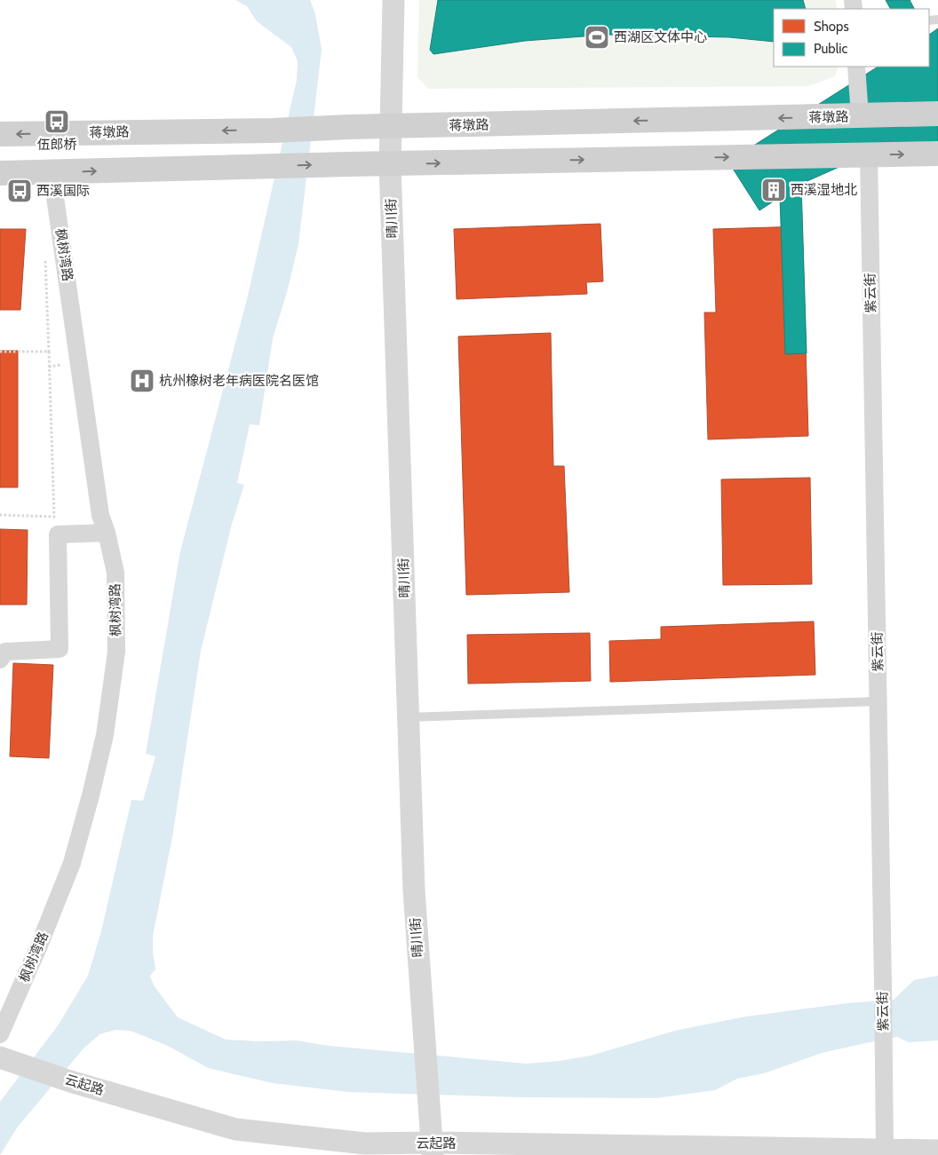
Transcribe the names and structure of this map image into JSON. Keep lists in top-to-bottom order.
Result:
{
  "streets": {
    "main road": ["蒋墩路"],
    "street": [
      "晴川街",
      "枫树湾路",
      "紫云街",
      "云起路"
    ]
  },
  "crossings": [
    ["蒋墩路", "晴川街"],
    ["晴川街", "云起路"],
    ["紫云街", "云起路"]
  ],
  "places": {
    "sports": ["西湖区文体中心"],
    "bus stop": ["伍郎桥", "西溪国际"],
    "building": ["西溪湿地北"],
    "hospital": ["杭州橡树老年病医院名医馆"]
  },
  "legend": ["Shops", "Public"]
}
